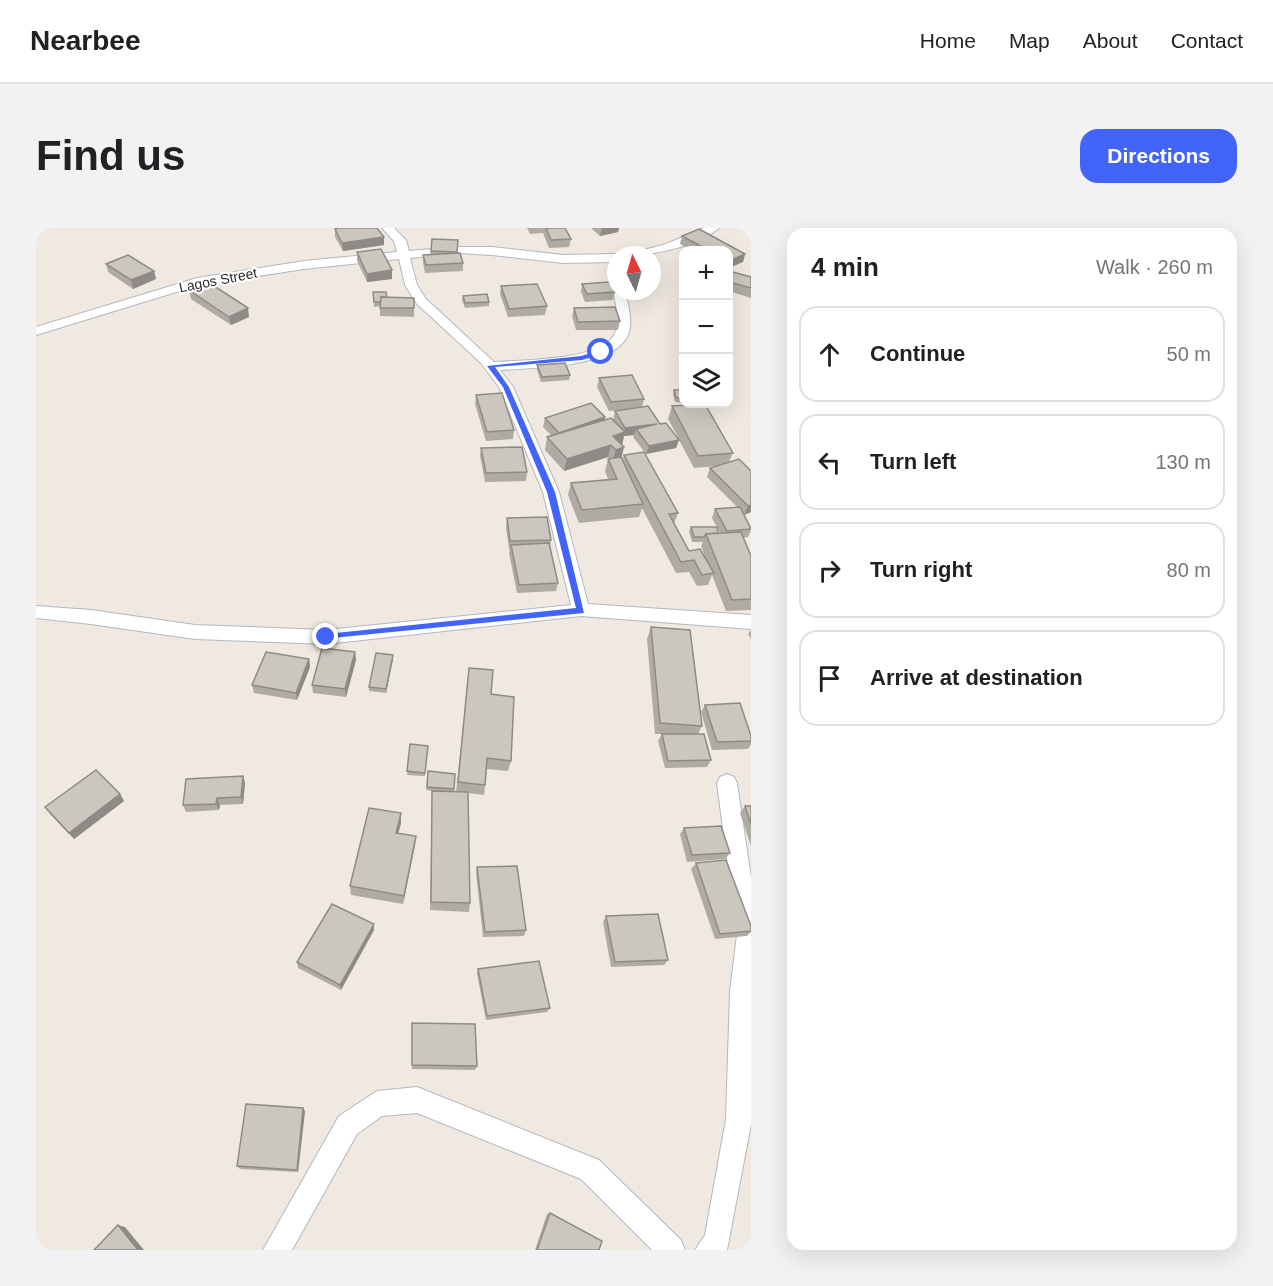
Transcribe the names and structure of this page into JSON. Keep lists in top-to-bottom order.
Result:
{
  "streets": {
    "street": ["Lagos Street"]
  },
  "north": "top",
  "page": {
    "header": "Nearbee",
    "nav": [
      "Home",
      "Map",
      "About",
      "Contact"
    ],
    "buttons": "Directions",
    "title": "Find us",
    "heading": ["4 min", "Walk · 260 m"],
    "map_buttons": ["+", "−"],
    "list": [
      ["Continue", "50 m"],
      ["Turn left", "130 m"],
      ["Turn right", "80 m"],
      "Arrive at destination"
    ]
  }
}
